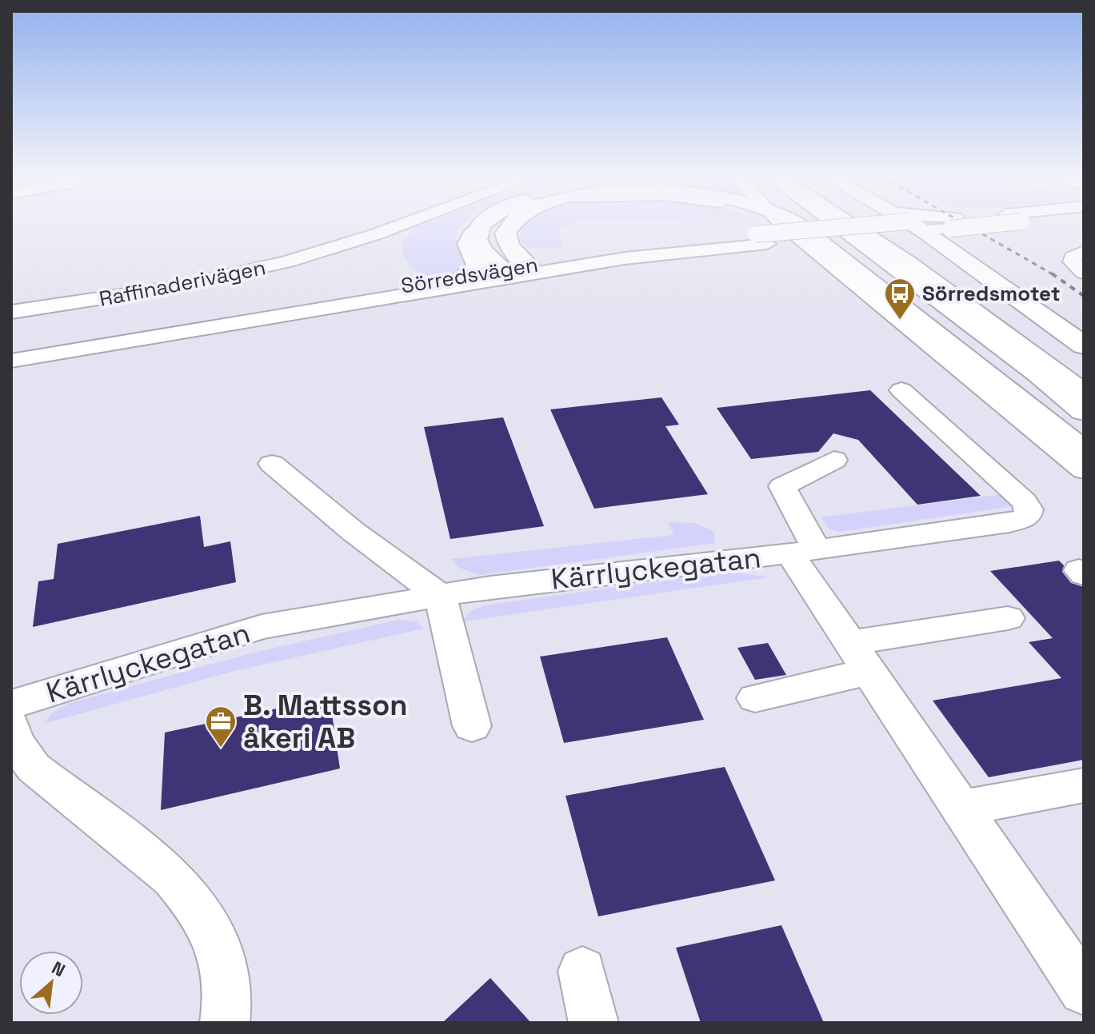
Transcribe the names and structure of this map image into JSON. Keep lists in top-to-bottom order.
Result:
{
  "streets": {
    "street": ["Sörredsvägen", "Raffinaderivägen", "Kärrlyckegatan"]
  },
  "places": {
    "bus stop": ["Sörredsmotet"],
    "office": ["B. Mattsson åkeri AB"]
  },
  "north": "top right"
}
